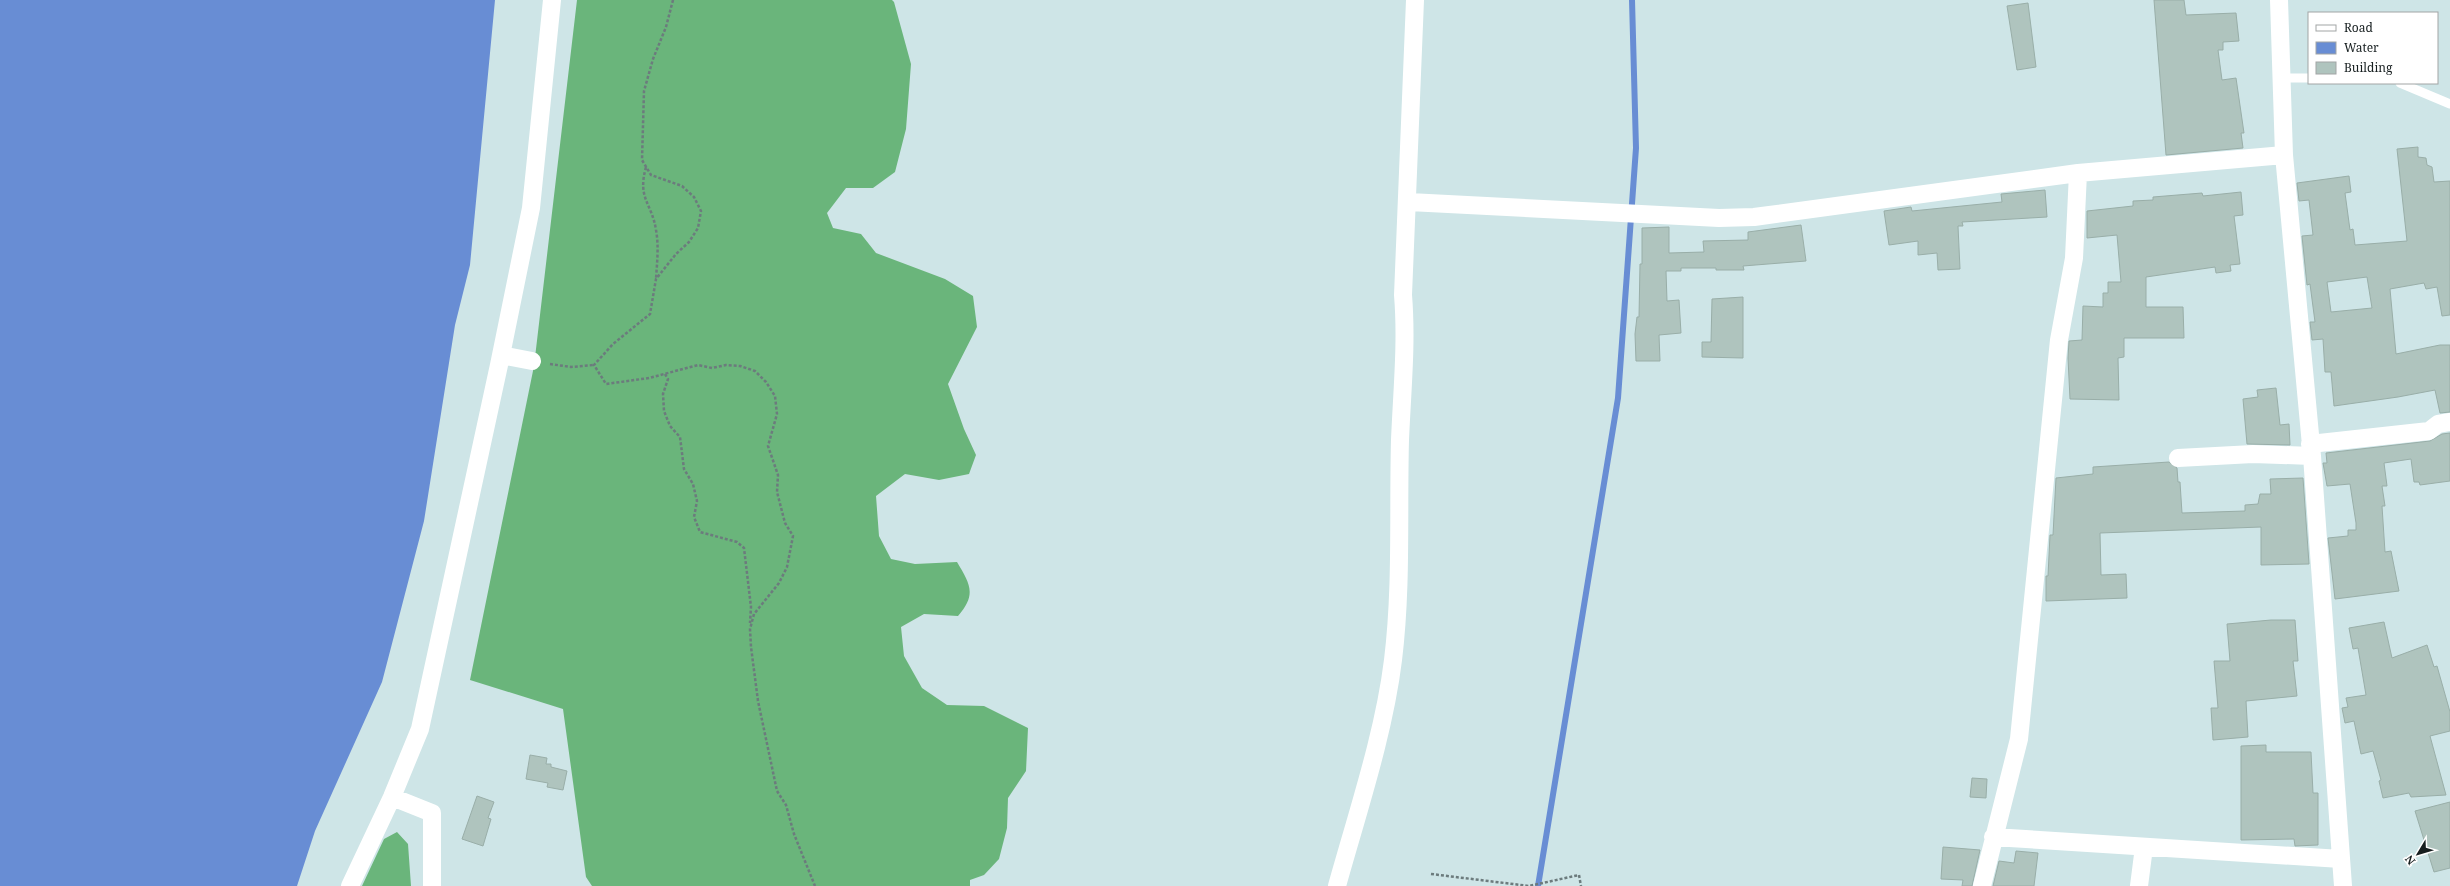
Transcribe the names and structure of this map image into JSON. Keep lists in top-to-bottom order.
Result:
{
  "legend": ["Road", "Water", "Building"],
  "north": "bottom left"
}
